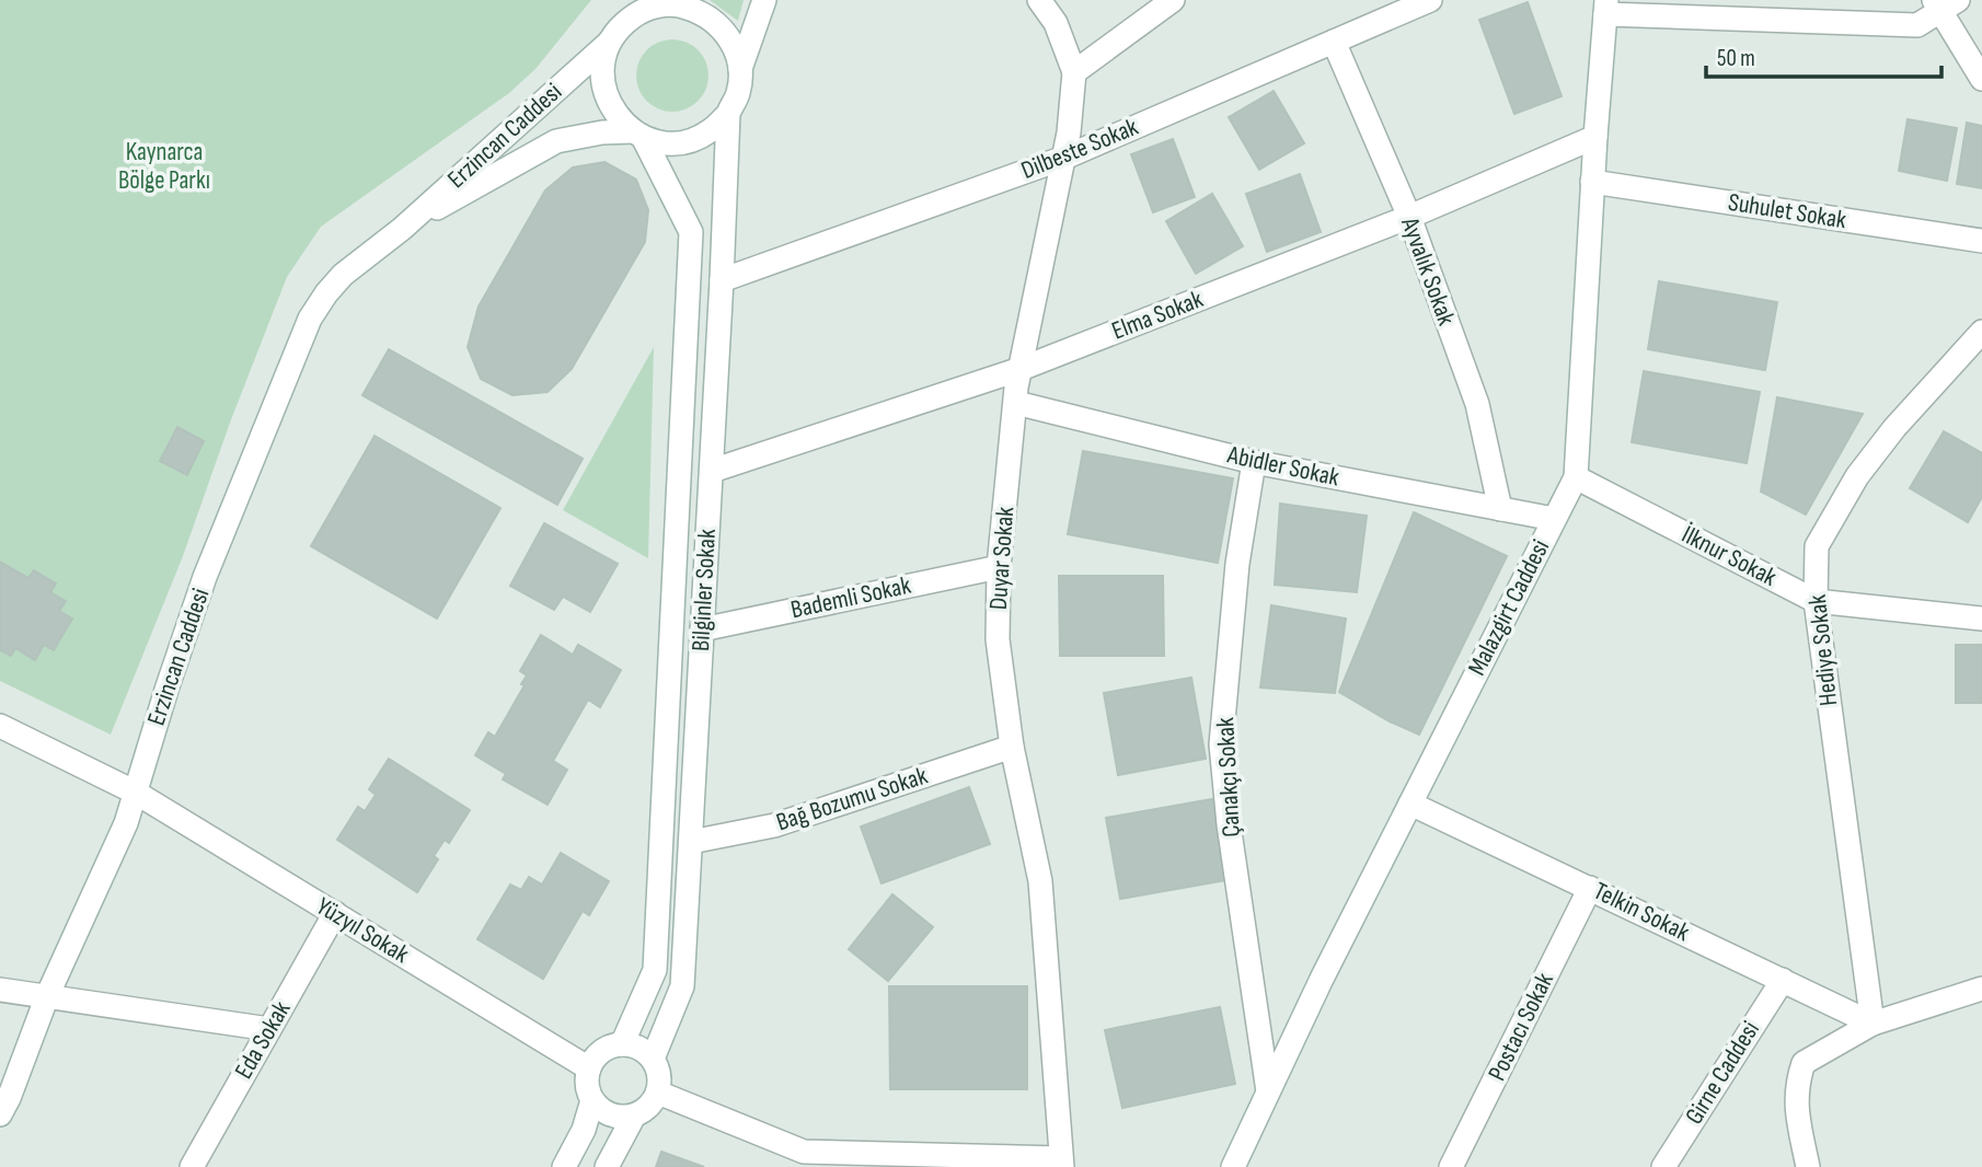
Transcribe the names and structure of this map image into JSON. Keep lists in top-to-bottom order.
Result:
{
  "streets": {
    "street": [
      "Erzincan Caddesi",
      "Dilbeste Sokak",
      "Suhulet Sokak",
      "Ayvalık Sokak",
      "Elma Sokak",
      "Abidler Sokak",
      "İlknur Sokak",
      "Duyar Sokak",
      "Bilginler Sokak",
      "Bademli Sokak",
      "Malazgirt Caddesi",
      "Hediye Sokak",
      "Çanakçı Sokak",
      "Bağ Bozumu Sokak",
      "Telkin Sokak",
      "Yüzyıl Sokak",
      "Postacı Sokak",
      "Eda Sokak",
      "Girne Caddesi"
    ]
  },
  "crossings": [
    ["Erzincan Caddesi", "Bilginler Sokak"],
    ["Erzincan Caddesi", "Yüzyıl Sokak"],
    ["Dilbeste Sokak", "Ayvalık Sokak"],
    ["Dilbeste Sokak", "Duyar Sokak"],
    ["Dilbeste Sokak", "Bilginler Sokak"],
    ["Suhulet Sokak", "Malazgirt Caddesi"],
    ["Ayvalık Sokak", "Elma Sokak"],
    ["Ayvalık Sokak", "Abidler Sokak"],
    ["Elma Sokak", "Duyar Sokak"],
    ["Elma Sokak", "Bilginler Sokak"],
    ["Elma Sokak", "Malazgirt Caddesi"],
    ["Abidler Sokak", "Duyar Sokak"],
    ["Abidler Sokak", "Malazgirt Caddesi"],
    ["Abidler Sokak", "Çanakçı Sokak"],
    ["İlknur Sokak", "Malazgirt Caddesi"],
    ["İlknur Sokak", "Hediye Sokak"],
    ["Duyar Sokak", "Bademli Sokak"],
    ["Duyar Sokak", "Bağ Bozumu Sokak"],
    ["Bilginler Sokak", "Bademli Sokak"],
    ["Bilginler Sokak", "Bağ Bozumu Sokak"],
    ["Bilginler Sokak", "Yüzyıl Sokak"],
    ["Malazgirt Caddesi", "Çanakçı Sokak"],
    ["Malazgirt Caddesi", "Telkin Sokak"],
    ["Hediye Sokak", "Telkin Sokak"],
    ["Telkin Sokak", "Postacı Sokak"],
    ["Telkin Sokak", "Girne Caddesi"],
    ["Yüzyıl Sokak", "Eda Sokak"]
  ],
  "parks": ["Kaynarca Bölge Parkı"],
  "scale_bar": "50 m"
}
